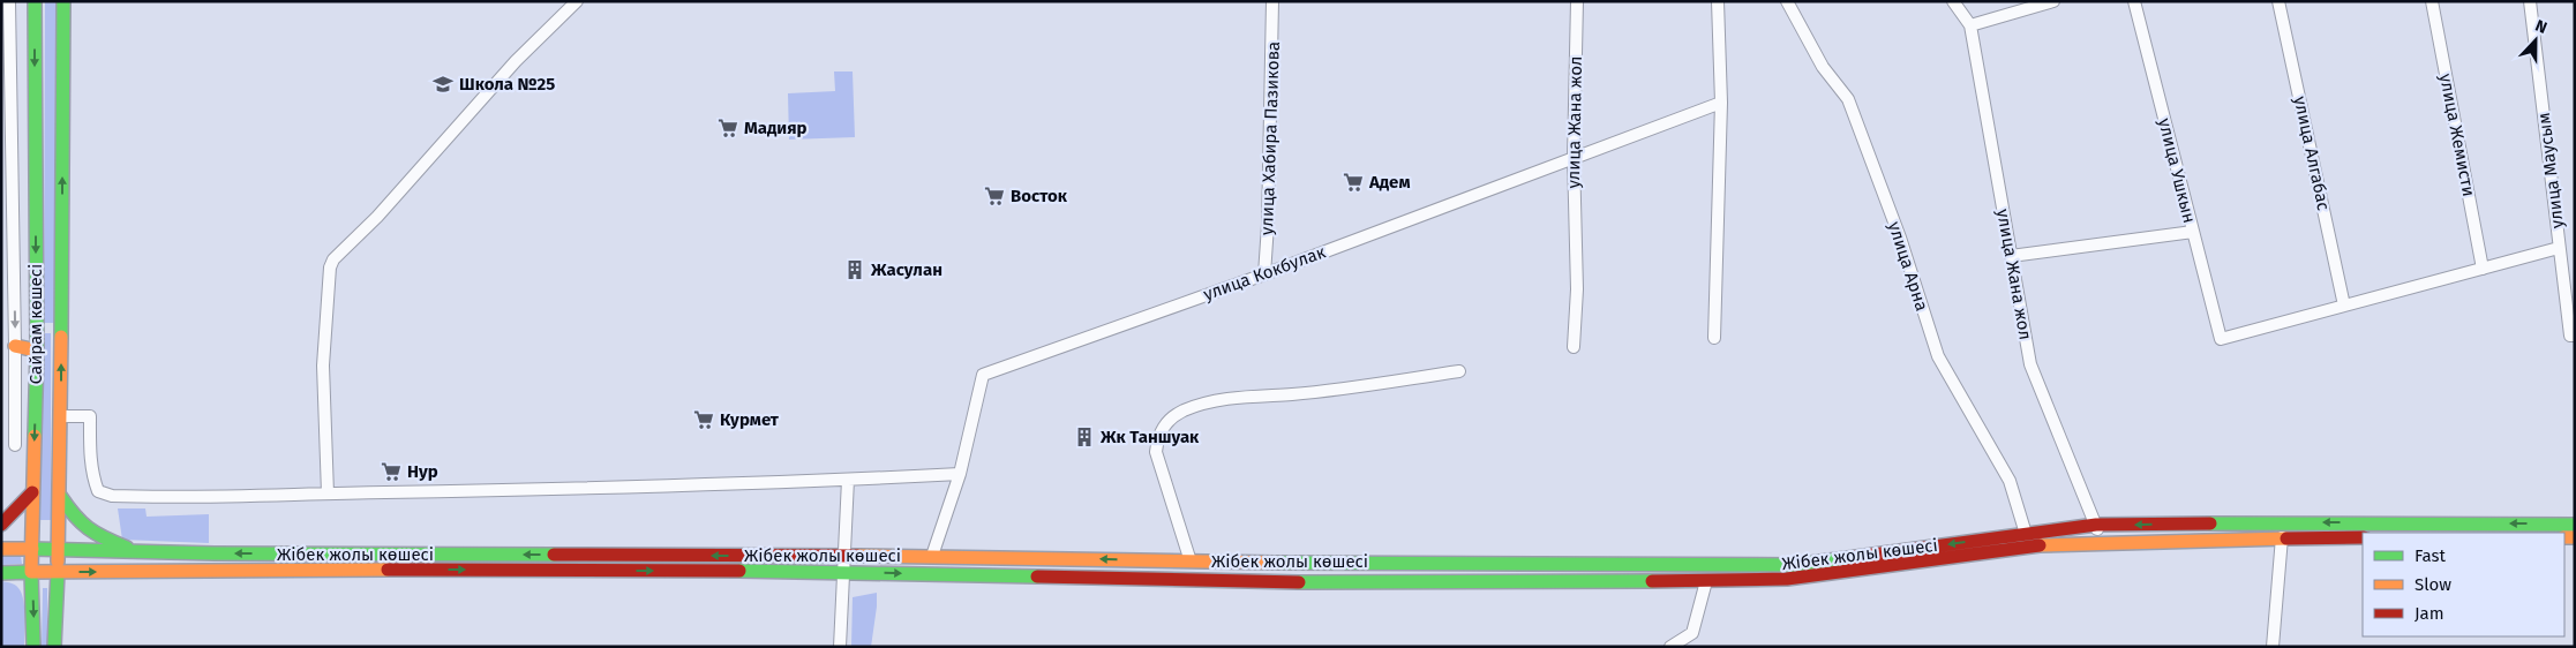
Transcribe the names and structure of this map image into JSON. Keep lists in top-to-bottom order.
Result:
{
  "streets": {
    "main road": ["Сайрам көшесі", "Жібек жолы көшесі"],
    "street": [
      "улица Жана жол",
      "улица Жемисти",
      "улица Хабира Пазикова",
      "улица Алгабас",
      "улица Ушкын",
      "улица Маусым",
      "улица Арна",
      "улица Кокбулак"
    ]
  },
  "crossings": [
    ["улица Жана жол", "улица Кокбулак"],
    ["улица Жана жол", "Жібек жолы көшесі"],
    ["улица Хабира Пазикова", "улица Кокбулак"],
    ["улица Алгабас", "улица Ушкын"],
    ["улица Арна", "Жібек жолы көшесі"],
    ["улица Кокбулак", "Жібек жолы көшесі"],
    ["Сайрам көшесі", "Жібек жолы көшесі"]
  ],
  "places": {
    "school or university": ["Школа №25"],
    "supermarket": [
      "Мадияр",
      "Адем",
      "Восток",
      "Курмет",
      "Нур"
    ],
    "building": ["Жасулан", "Жк Таншуак"]
  },
  "legend": ["Fast", "Slow", "Jam"],
  "north": "top"
}
